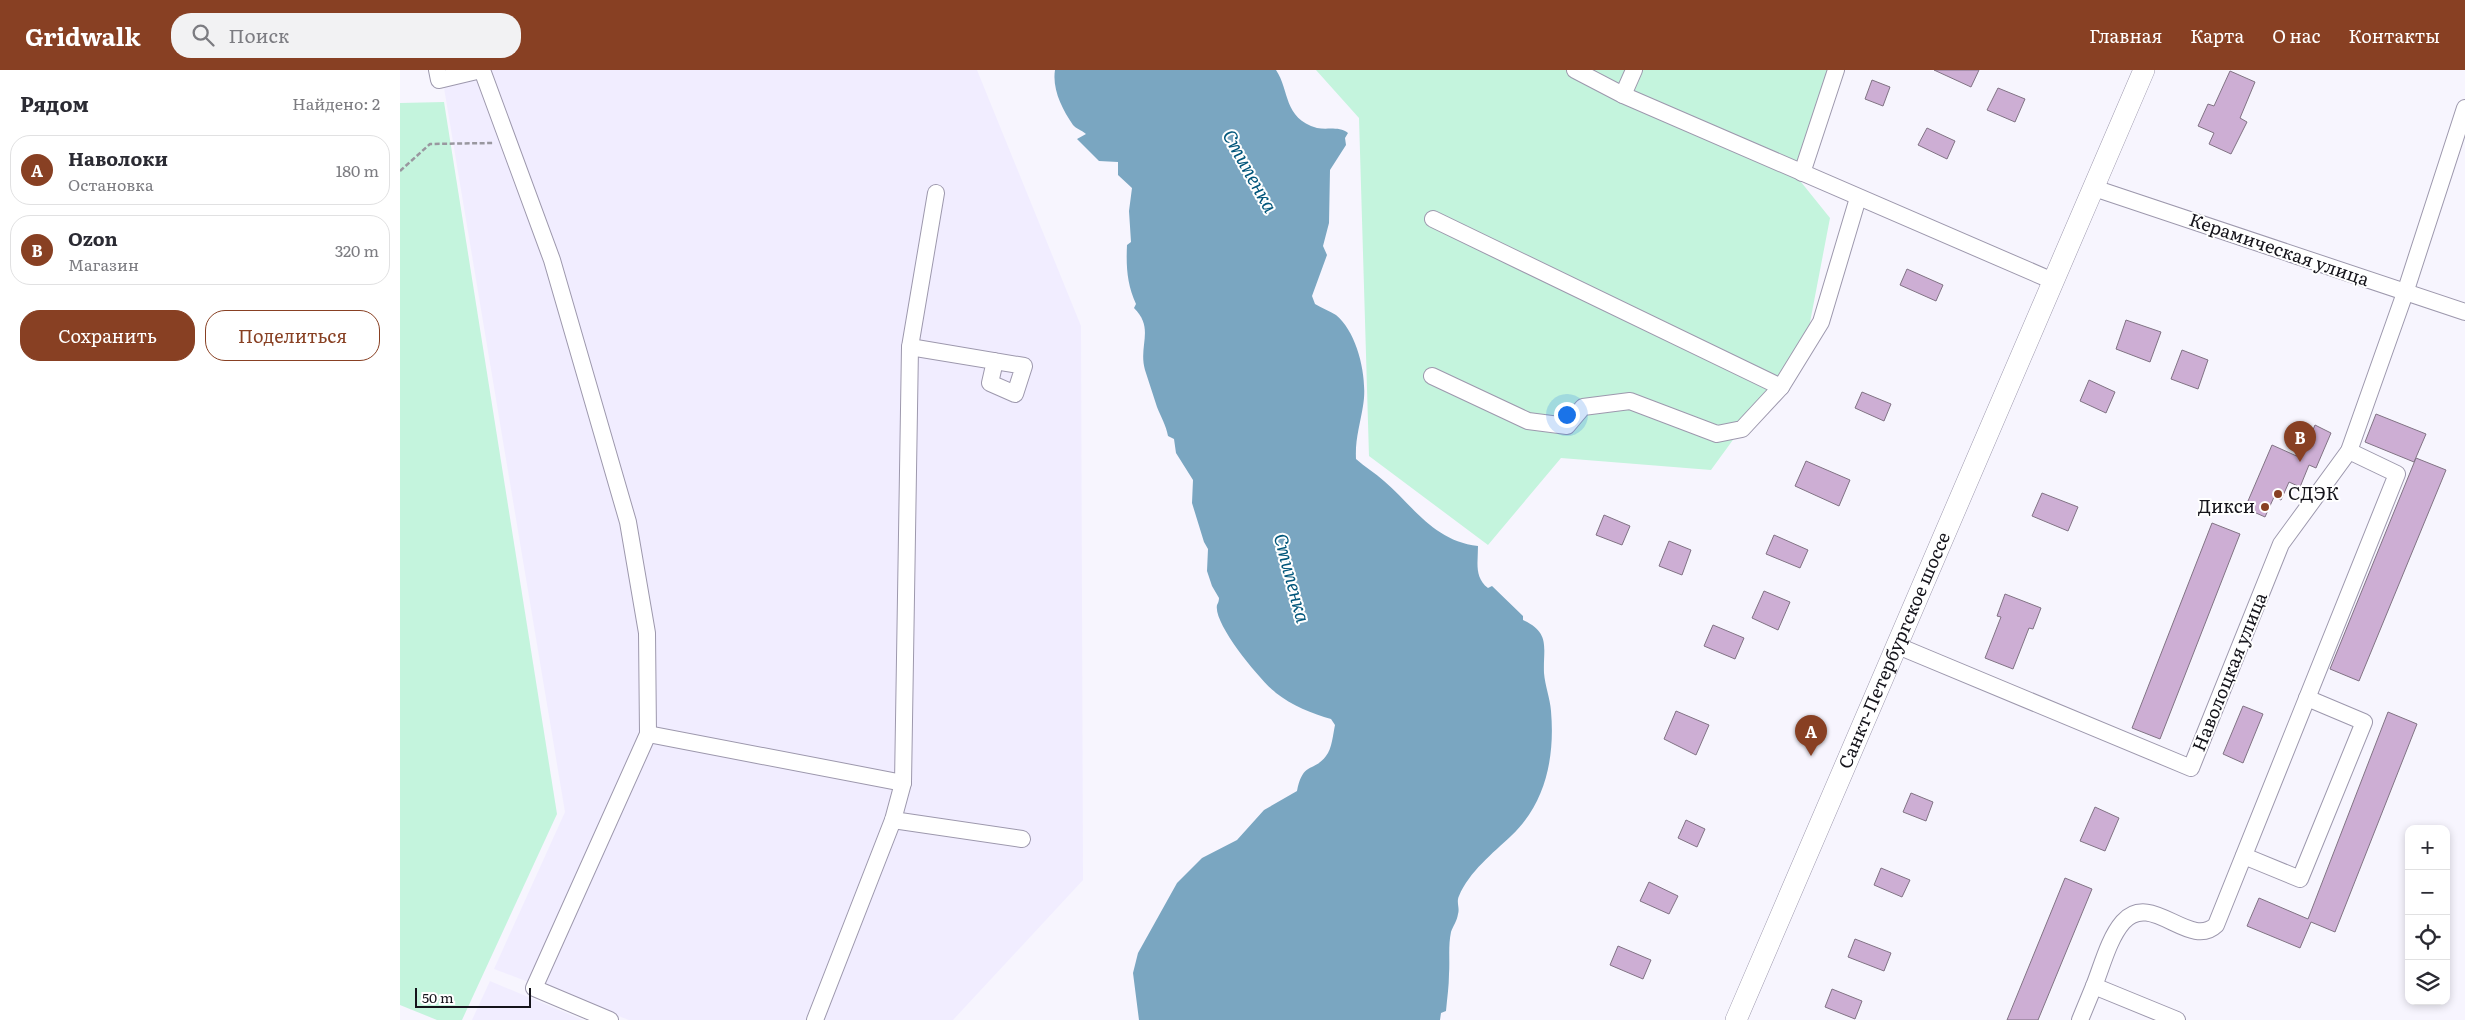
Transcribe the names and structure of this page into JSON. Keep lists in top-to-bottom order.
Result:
{
  "streets": {
    "main road": ["Санкт-Петербургское шоссе"],
    "street": ["Керамическая улица", "Наволоцкая улица"]
  },
  "crossings": [
    ["Керамическая улица", "Санкт-Петербургское шоссе"],
    ["Керамическая улица", "Наволоцкая улица"],
    ["Санкт-Петербургское шоссе", "Наволоцкая улица"]
  ],
  "water": ["Стипенка"],
  "places": ["СДЭК", "Дикси"],
  "scale_bar": "50 m",
  "page": {
    "header": "Gridwalk",
    "search": "Поиск",
    "nav": [
      "Главная",
      "Карта",
      "О нас",
      "Контакты"
    ],
    "heading": ["Рядом", "Найдено: 2"],
    "list": [
      {
        "mark": "A",
        "name": "Наволоки",
        "note": "Остановка",
        "value": "180 m"
      },
      {
        "mark": "B",
        "name": "Ozon",
        "note": "Магазин",
        "value": "320 m"
      }
    ],
    "buttons": ["Сохранить", "Поделиться"],
    "pins": ["B", "A"],
    "map_buttons": ["+", "−"],
    "scale": "50 m"
  }
}
